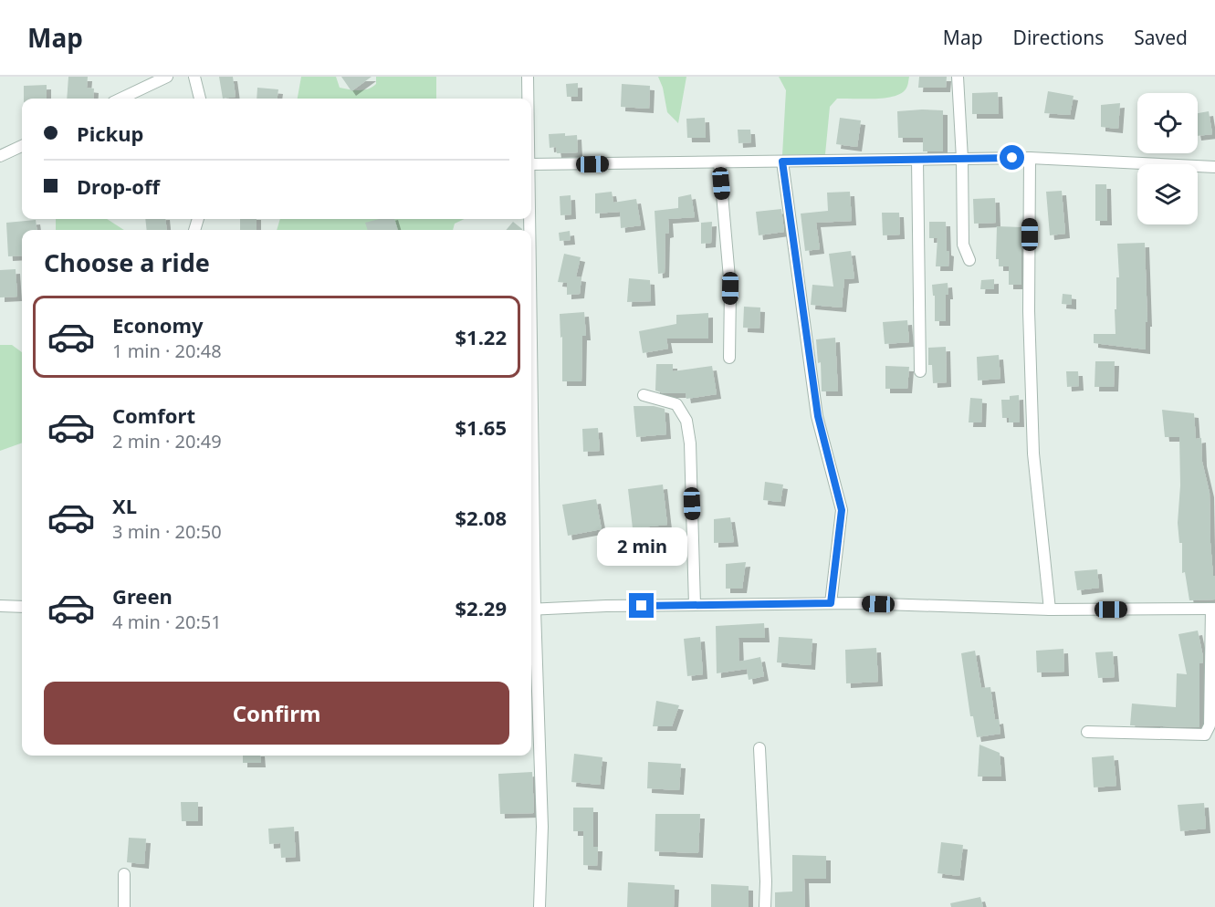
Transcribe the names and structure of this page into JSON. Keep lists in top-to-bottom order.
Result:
{
  "page": {
    "header": "Map",
    "nav": ["Map", "Directions", "Saved"],
    "banner": ["Pickup", "Drop-off"],
    "heading": "Choose a ride",
    "list": [
      {
        "name": "Economy",
        "note": "1 min · 20:48",
        "value": "$1.22"
      },
      {
        "name": "Comfort",
        "note": "2 min · 20:49",
        "value": "$1.65"
      },
      {
        "name": "XL",
        "note": "3 min · 20:50",
        "value": "$2.08"
      },
      {
        "name": "Green",
        "note": "4 min · 20:51",
        "value": "$2.29"
      }
    ],
    "bubble": "2 min",
    "buttons": "Confirm"
  }
}
